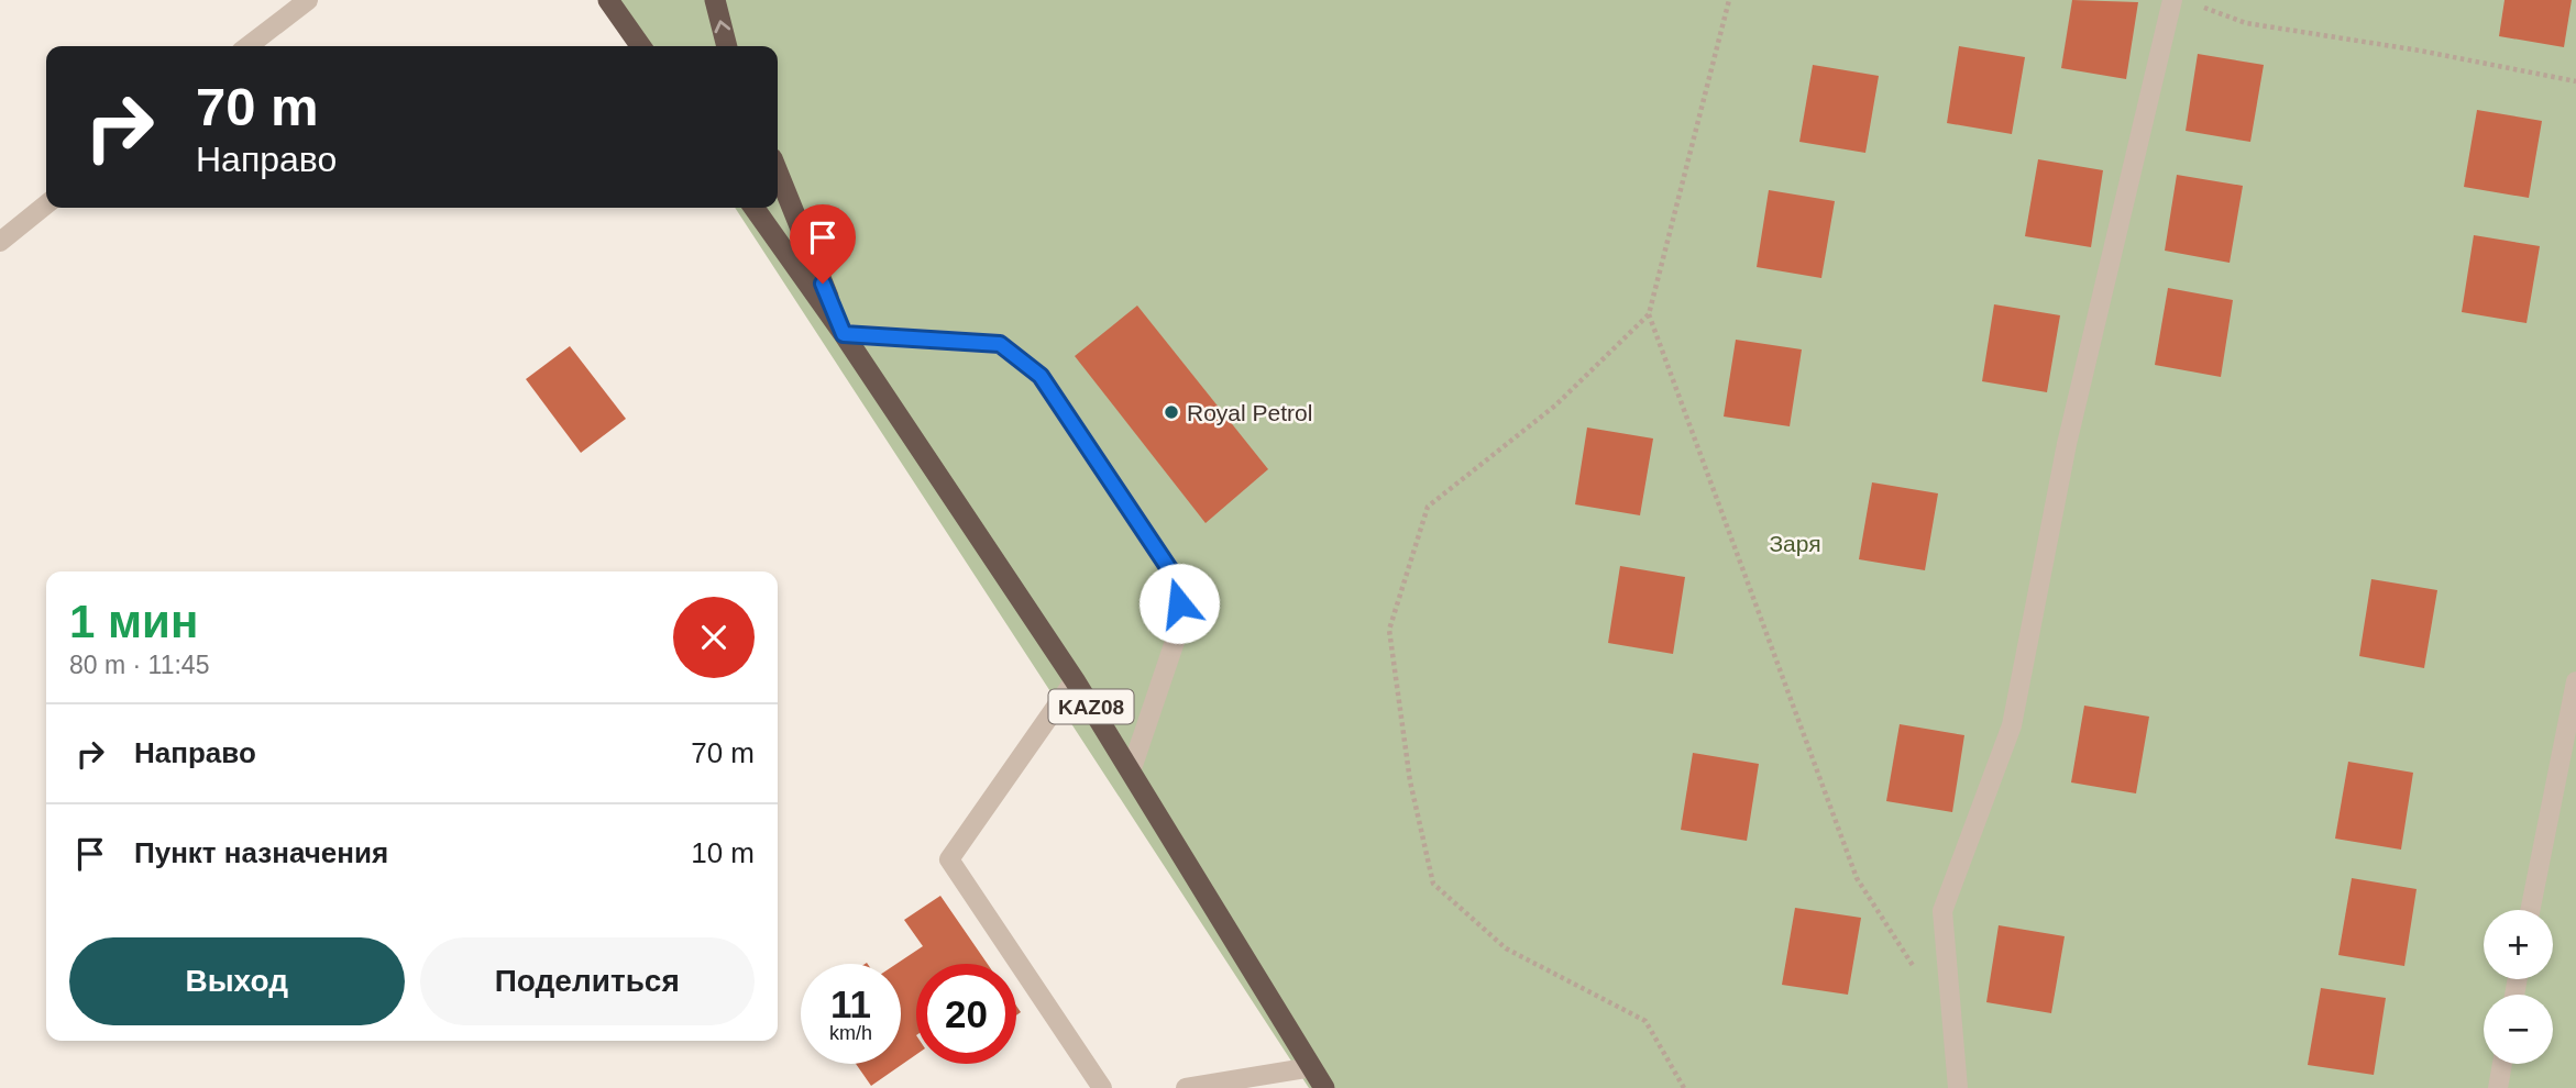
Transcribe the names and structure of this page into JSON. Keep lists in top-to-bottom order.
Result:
{
  "streets": {
    "highway": ["KAZ08"]
  },
  "parks": ["Заря"],
  "places": ["Royal Petrol"],
  "page": {
    "turn": ["70 m", "Направо"],
    "heading": ["1 мин", "80 m · 11:45"],
    "list": [
      {
        "name": "Направо",
        "value": "70 m"
      },
      {
        "name": "Пункт назначения",
        "value": "10 m"
      }
    ],
    "map_buttons": ["+", "−"],
    "buttons": ["Выход", "Поделиться"],
    "speed": "11 km/h",
    "limit": "20"
  }
}
